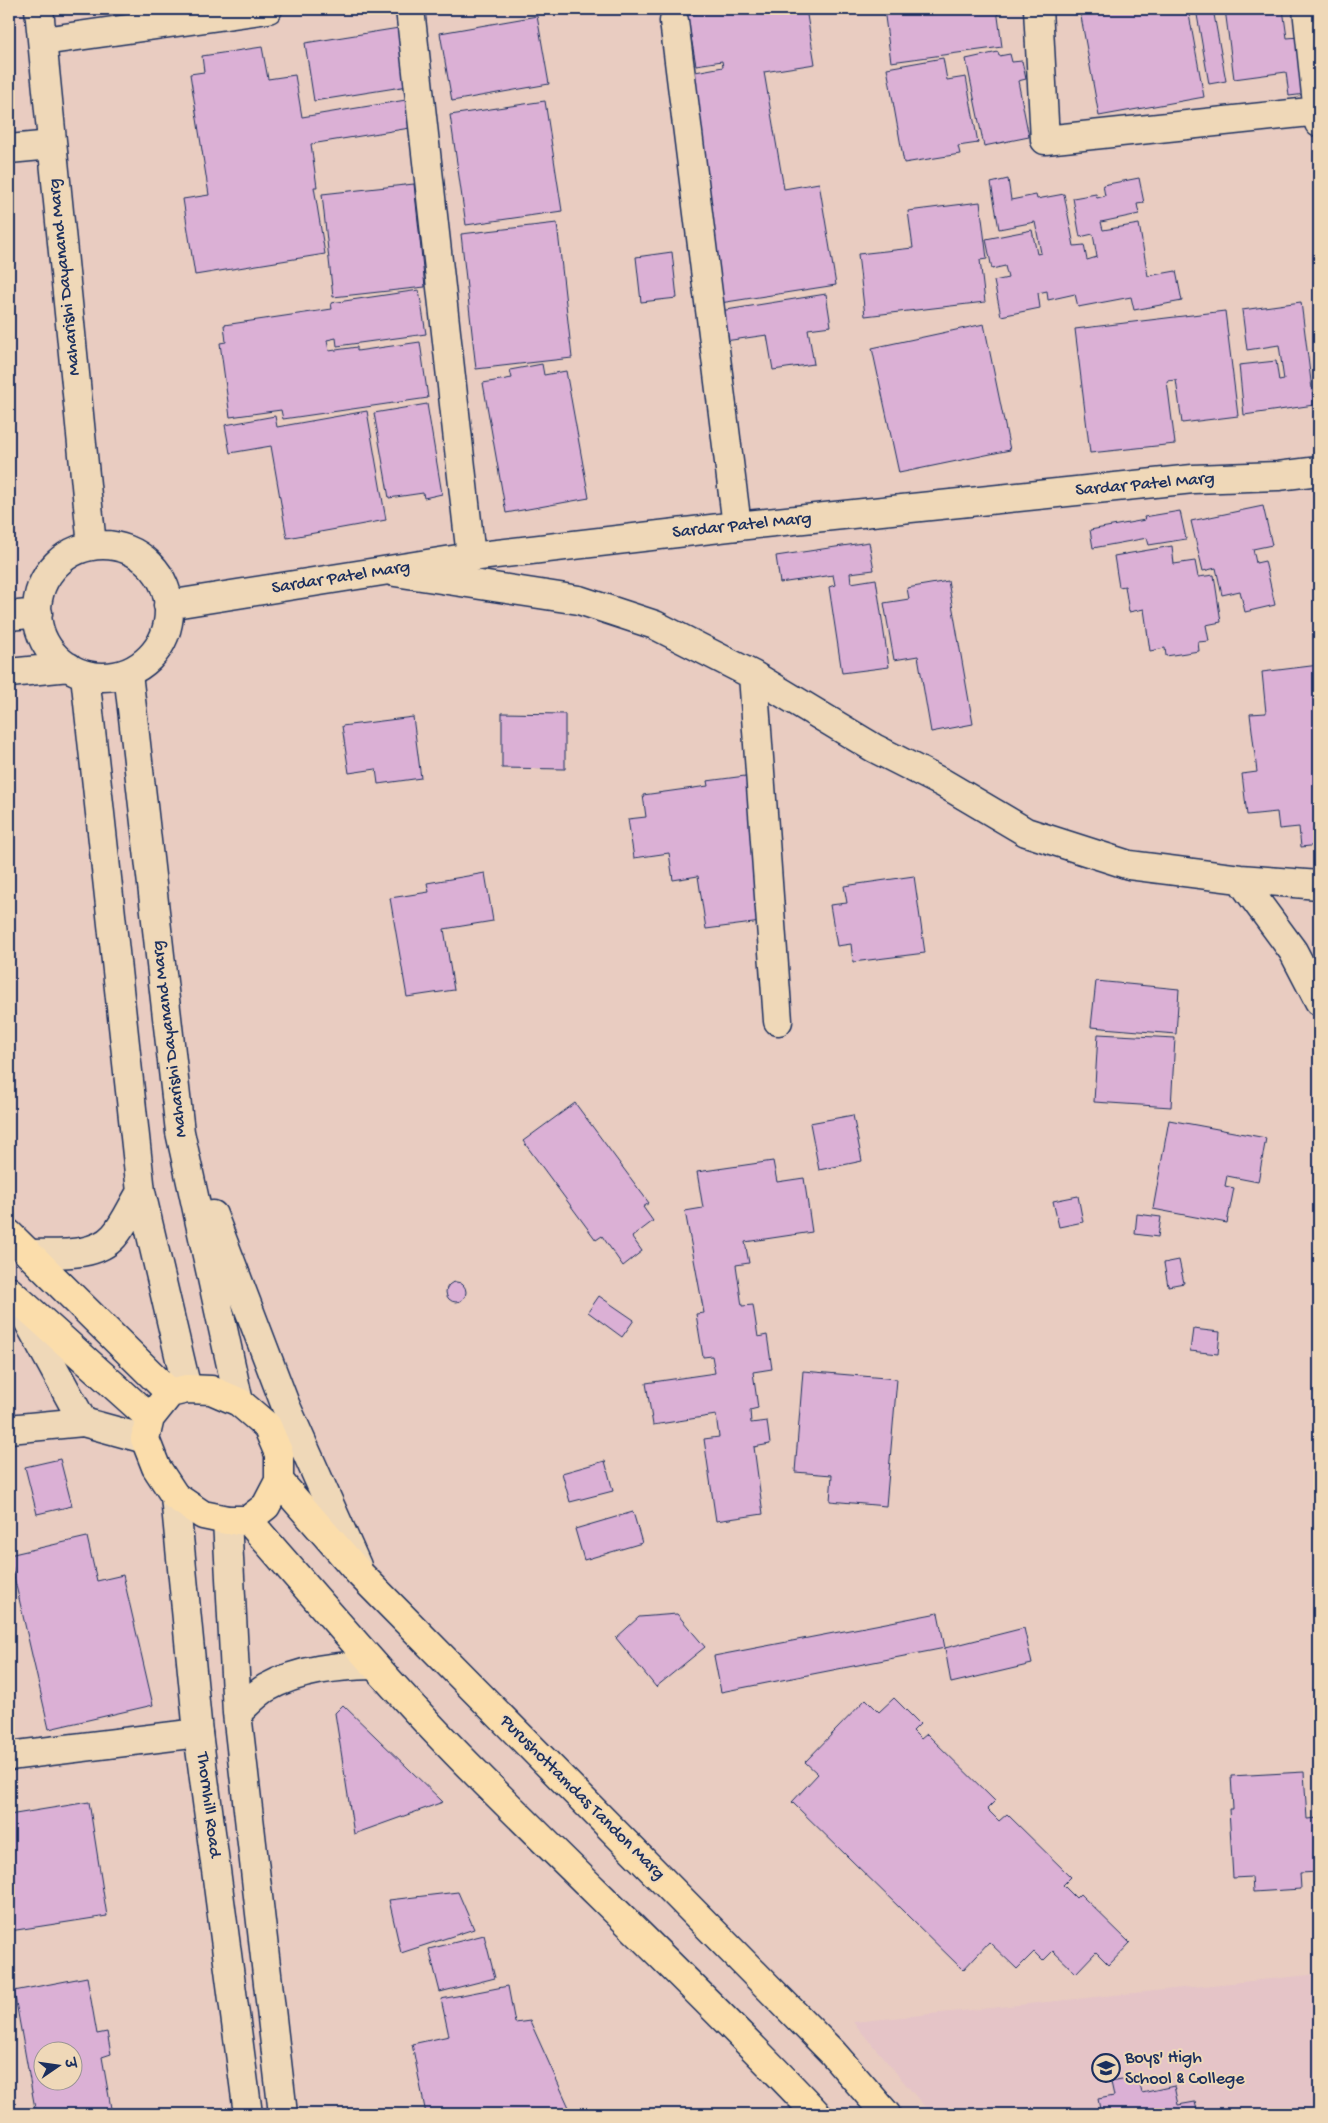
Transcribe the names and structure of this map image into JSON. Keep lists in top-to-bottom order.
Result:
{
  "streets": {
    "main road": ["Purushottamdas Tandon Marg"],
    "street": ["Maharishi Dayanand Marg", "Sardar Patel Marg", "Thornhill Road"]
  },
  "crossings": [
    ["Maharishi Dayanand Marg", "Sardar Patel Marg"],
    ["Maharishi Dayanand Marg", "Purushottamdas Tandon Marg"],
    ["Maharishi Dayanand Marg", "Thornhill Road"],
    ["Purushottamdas Tandon Marg", "Thornhill Road"]
  ],
  "places": {
    "school or university": ["Boys' High School & College"]
  },
  "north": "right"
}
